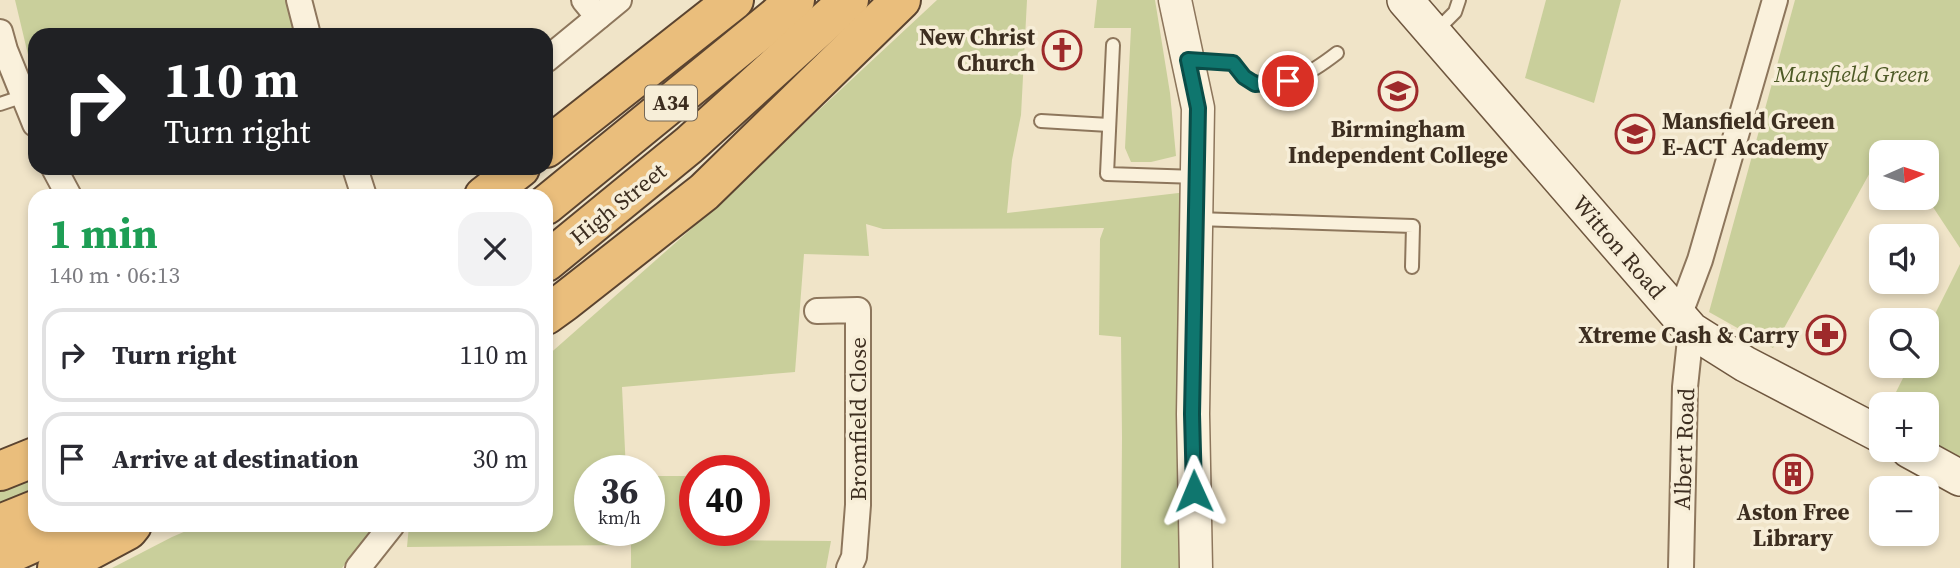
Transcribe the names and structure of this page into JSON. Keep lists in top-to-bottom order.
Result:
{
  "streets": {
    "highway": ["A34", "High Street"],
    "main road": ["Witton Road"],
    "street": ["Bromfield Close", "Albert Road"]
  },
  "crossings": [
    ["Witton Road", "Albert Road"]
  ],
  "parks": ["Mansfield Green"],
  "places": {
    "church": ["New Christ Church"],
    "school or university": ["Birmingham Independent College", "Mansfield Green E-ACT Academy"],
    "pharmacy": ["Xtreme Cash & Carry"],
    "building": ["Aston Free Library"]
  },
  "north": "right",
  "page": {
    "turn": ["110 m", "Turn right"],
    "map_buttons": ["+", "−"],
    "heading": ["1 min", "140 m · 06:13"],
    "list": [
      {
        "name": "Turn right",
        "value": "110 m"
      },
      {
        "name": "Arrive at destination",
        "value": "30 m"
      }
    ],
    "speed": "36 km/h",
    "limit": "40"
  }
}
